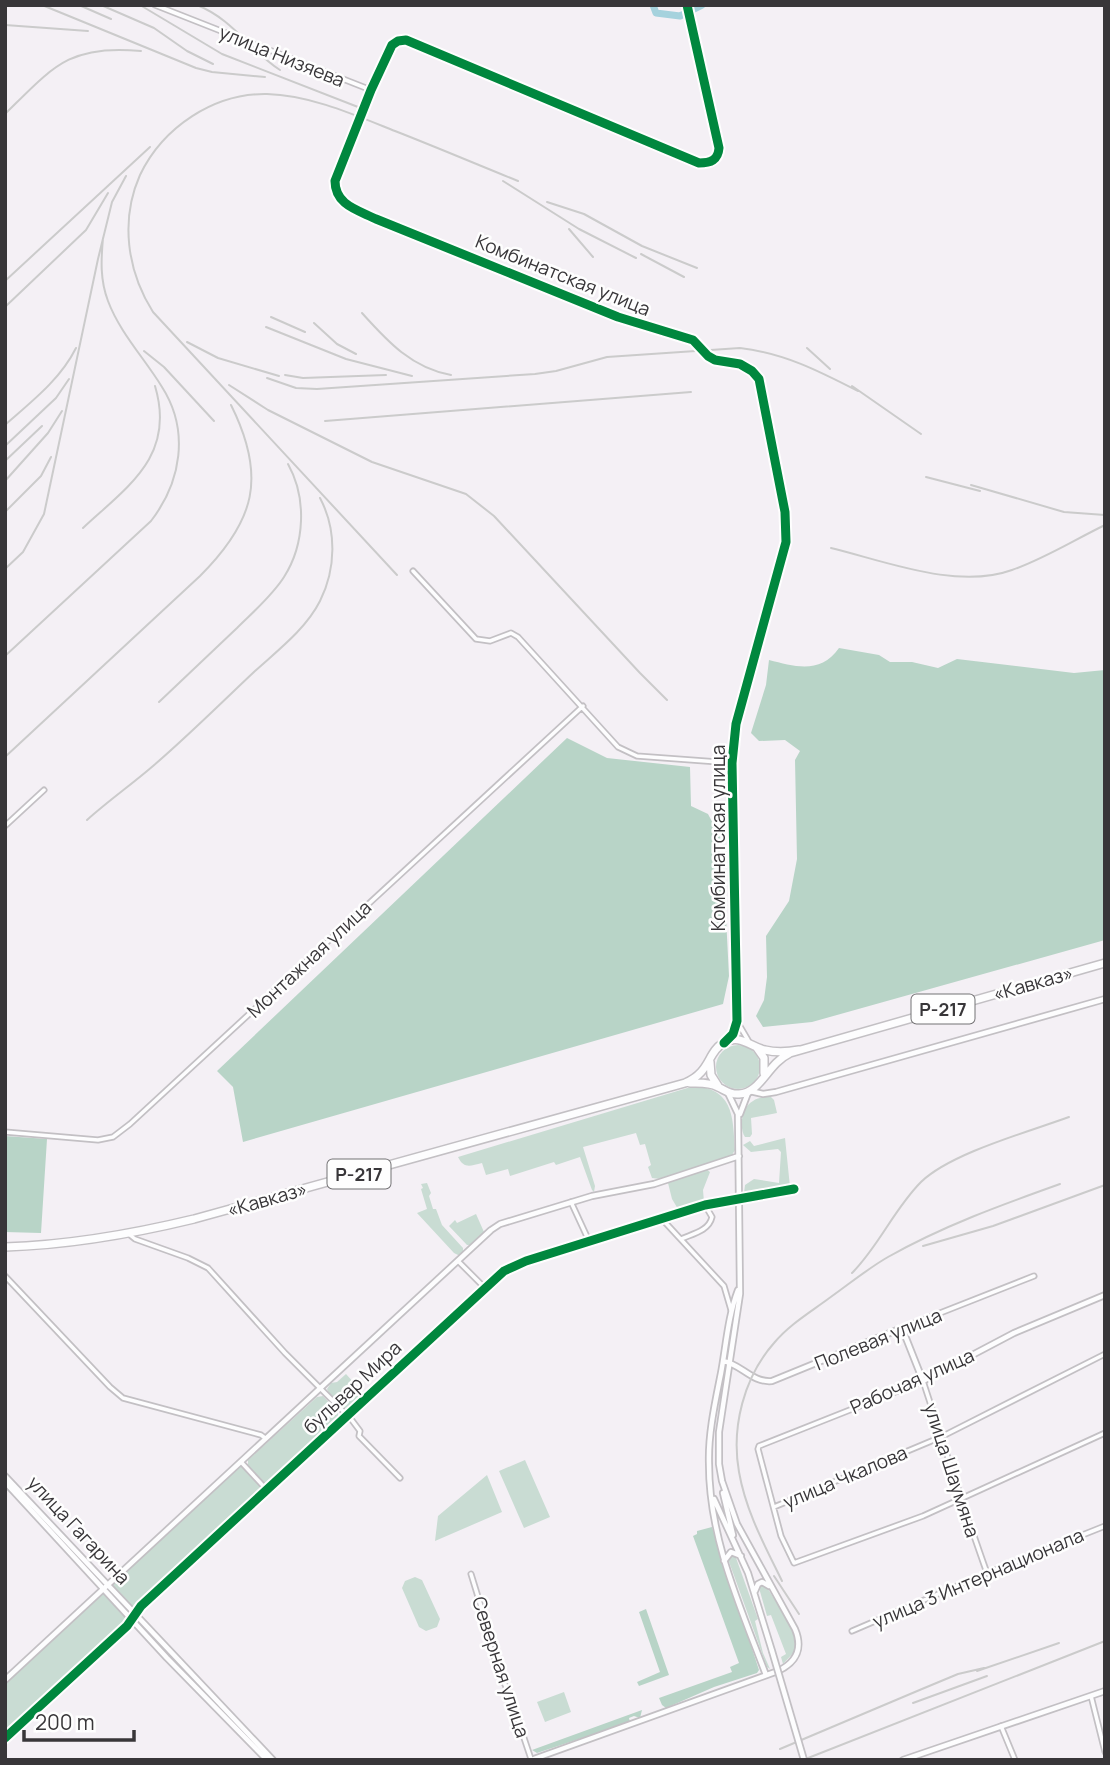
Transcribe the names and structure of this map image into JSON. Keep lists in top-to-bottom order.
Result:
{
  "streets": {
    "highway": ["«Кавказ»", "Р-217"],
    "main road": [
      "Полевая улица",
      "Рабочая улица",
      "бульвар Мира",
      "улица Шаумяна",
      "улица Гагарина"
    ],
    "street": [
      "улица Низяева",
      "Комбинатская улица",
      "Монтажная улица",
      "улица Чкалова",
      "улица 3 Интернационала",
      "Северная улица"
    ]
  },
  "crossings": [
    ["улица Низяева", "Комбинатская улица"],
    ["Комбинатская улица", "«Кавказ»"],
    ["Полевая улица", "улица Шаумяна"],
    ["Рабочая улица", "улица Шаумяна"],
    ["Рабочая улица", "улица Чкалова"],
    ["бульвар Мира", "улица Гагарина"],
    ["улица Шаумяна", "улица Чкалова"],
    ["улица Шаумяна", "улица 3 Интернационала"]
  ],
  "scale_bar": "200 m"
}
